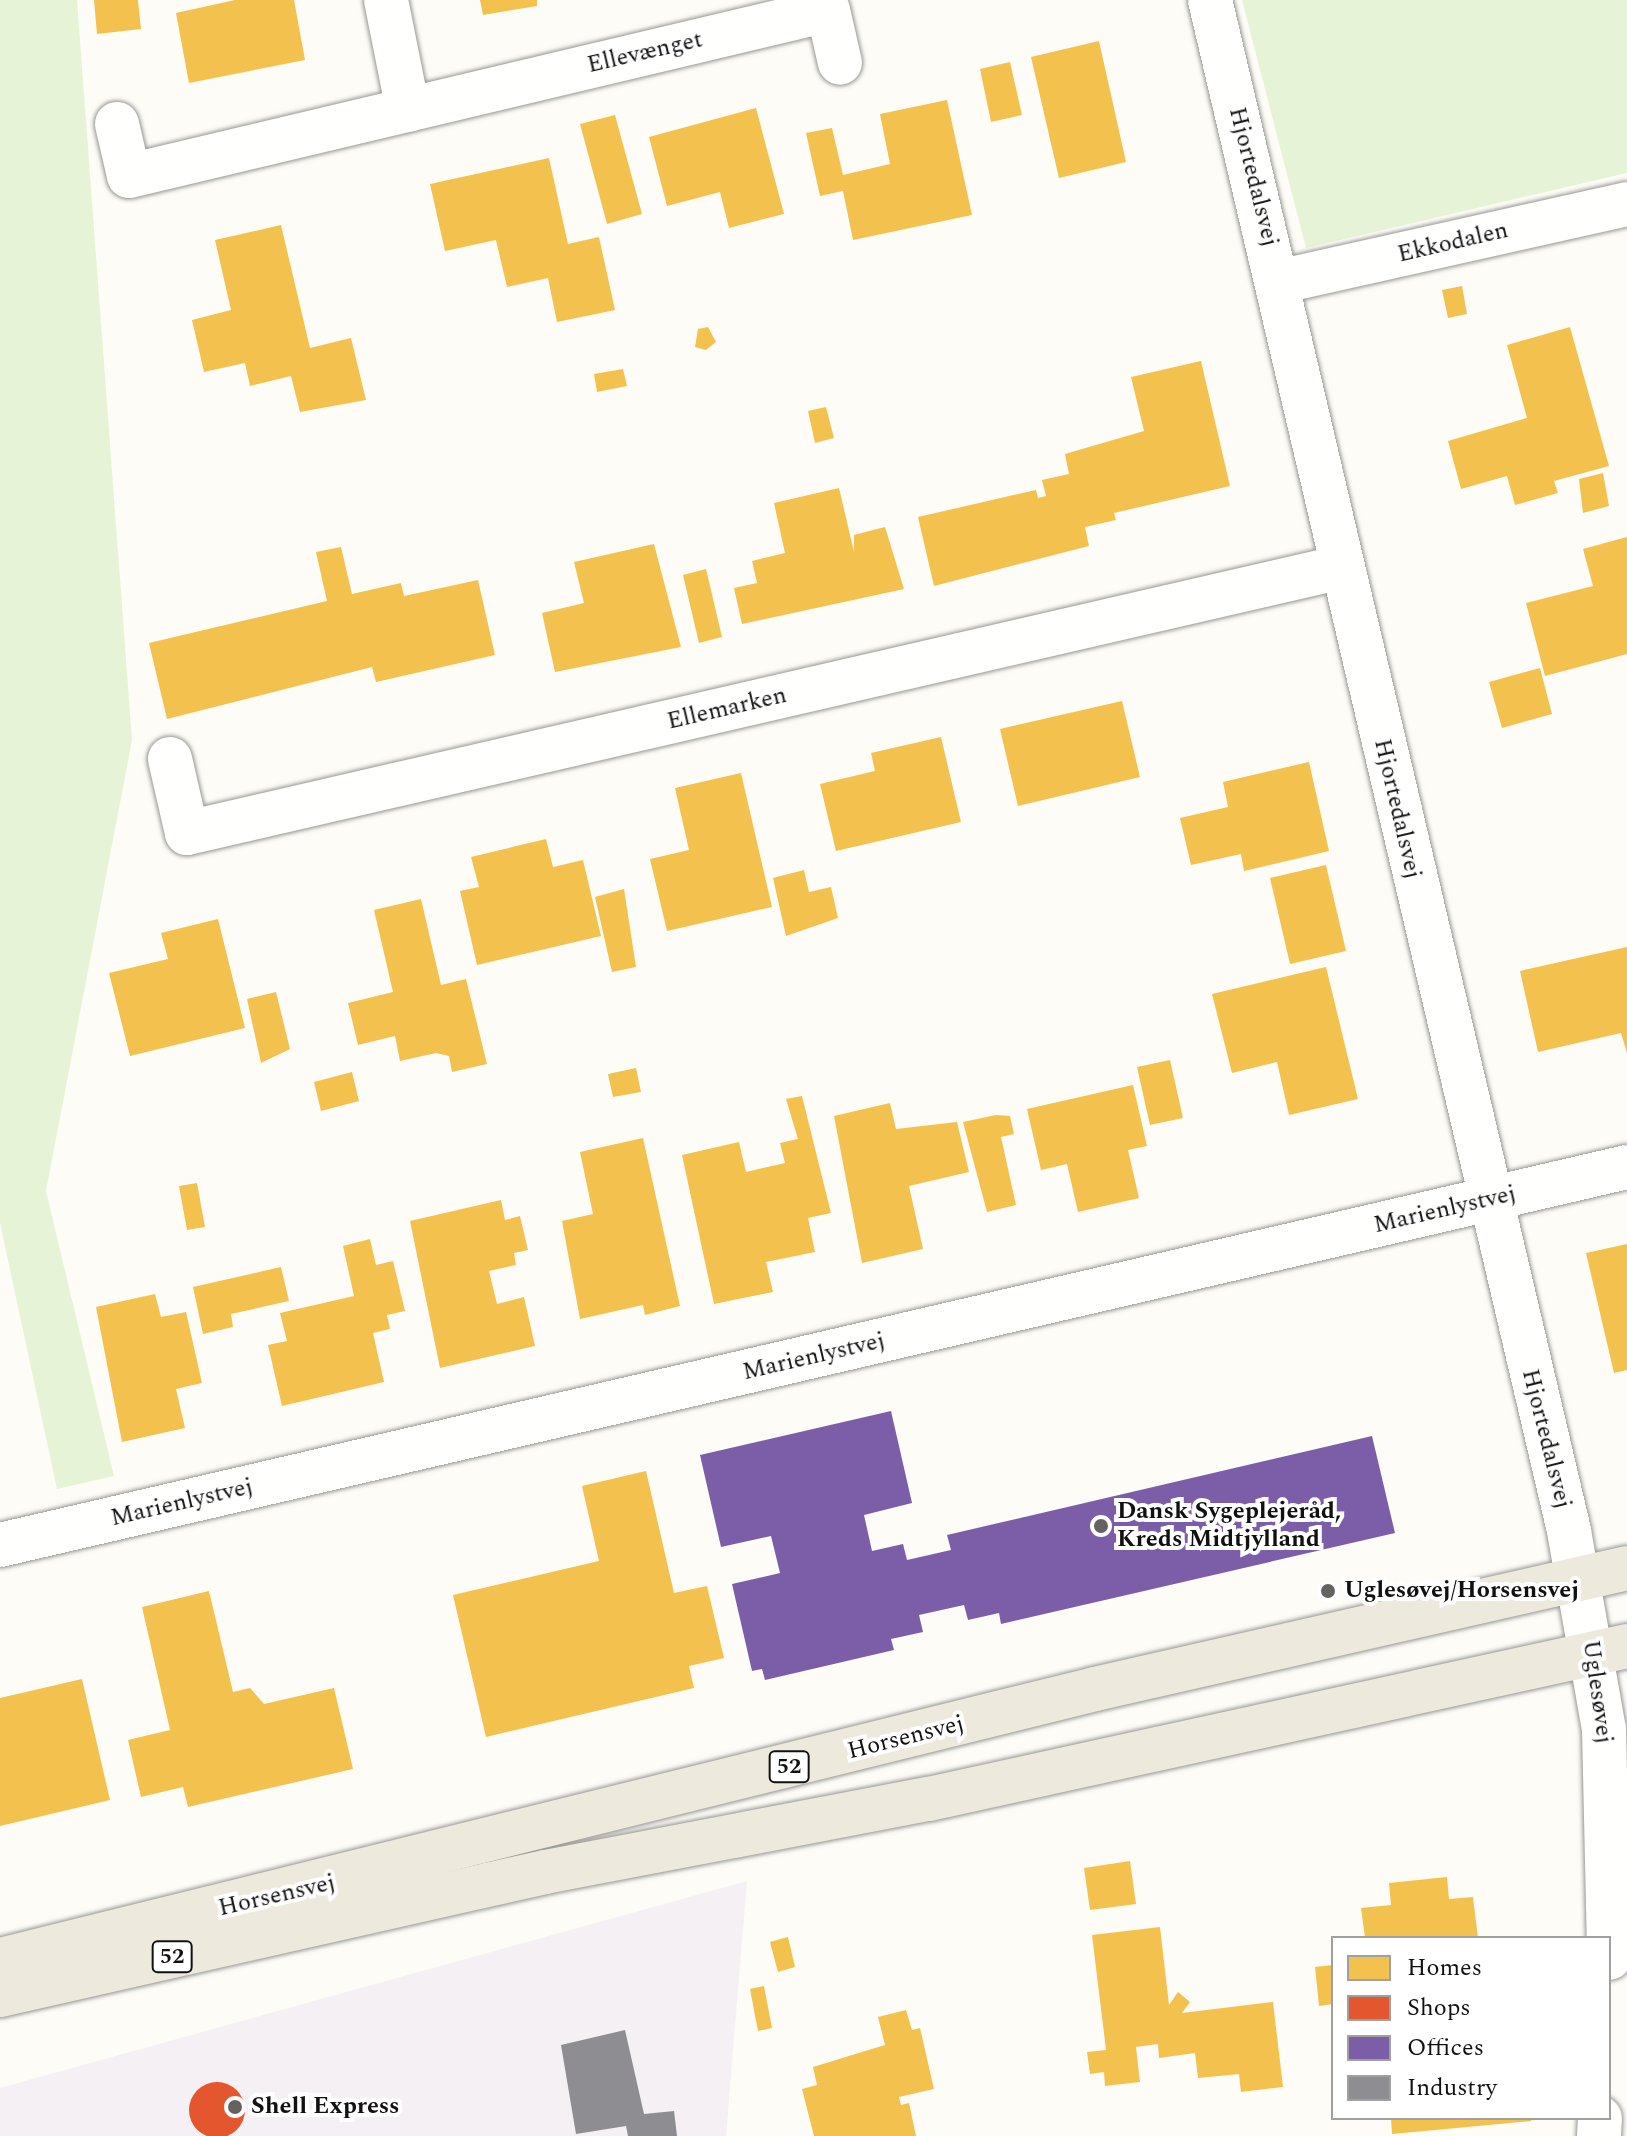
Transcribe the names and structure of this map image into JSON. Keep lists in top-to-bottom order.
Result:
{
  "streets": {
    "main road": ["Horsensvej", "52"],
    "street": [
      "Ellevænget",
      "Hjortedalsvej",
      "Ekkodalen",
      "Ellemarken",
      "Marienlystvej",
      "Uglesøvej"
    ]
  },
  "crossings": [
    ["Hjortedalsvej", "Ekkodalen"],
    ["Hjortedalsvej", "Ellemarken"],
    ["Hjortedalsvej", "Marienlystvej"],
    ["Hjortedalsvej", "Uglesøvej"],
    ["Hjortedalsvej", "Horsensvej"],
    ["Uglesøvej", "Horsensvej"]
  ],
  "places": ["Dansk Sygeplejeråd, Kreds Midtjylland", "Uglesøvej/Horsensvej", "Shell Express"],
  "legend": [
    "Homes",
    "Shops",
    "Offices",
    "Industry"
  ]
}
